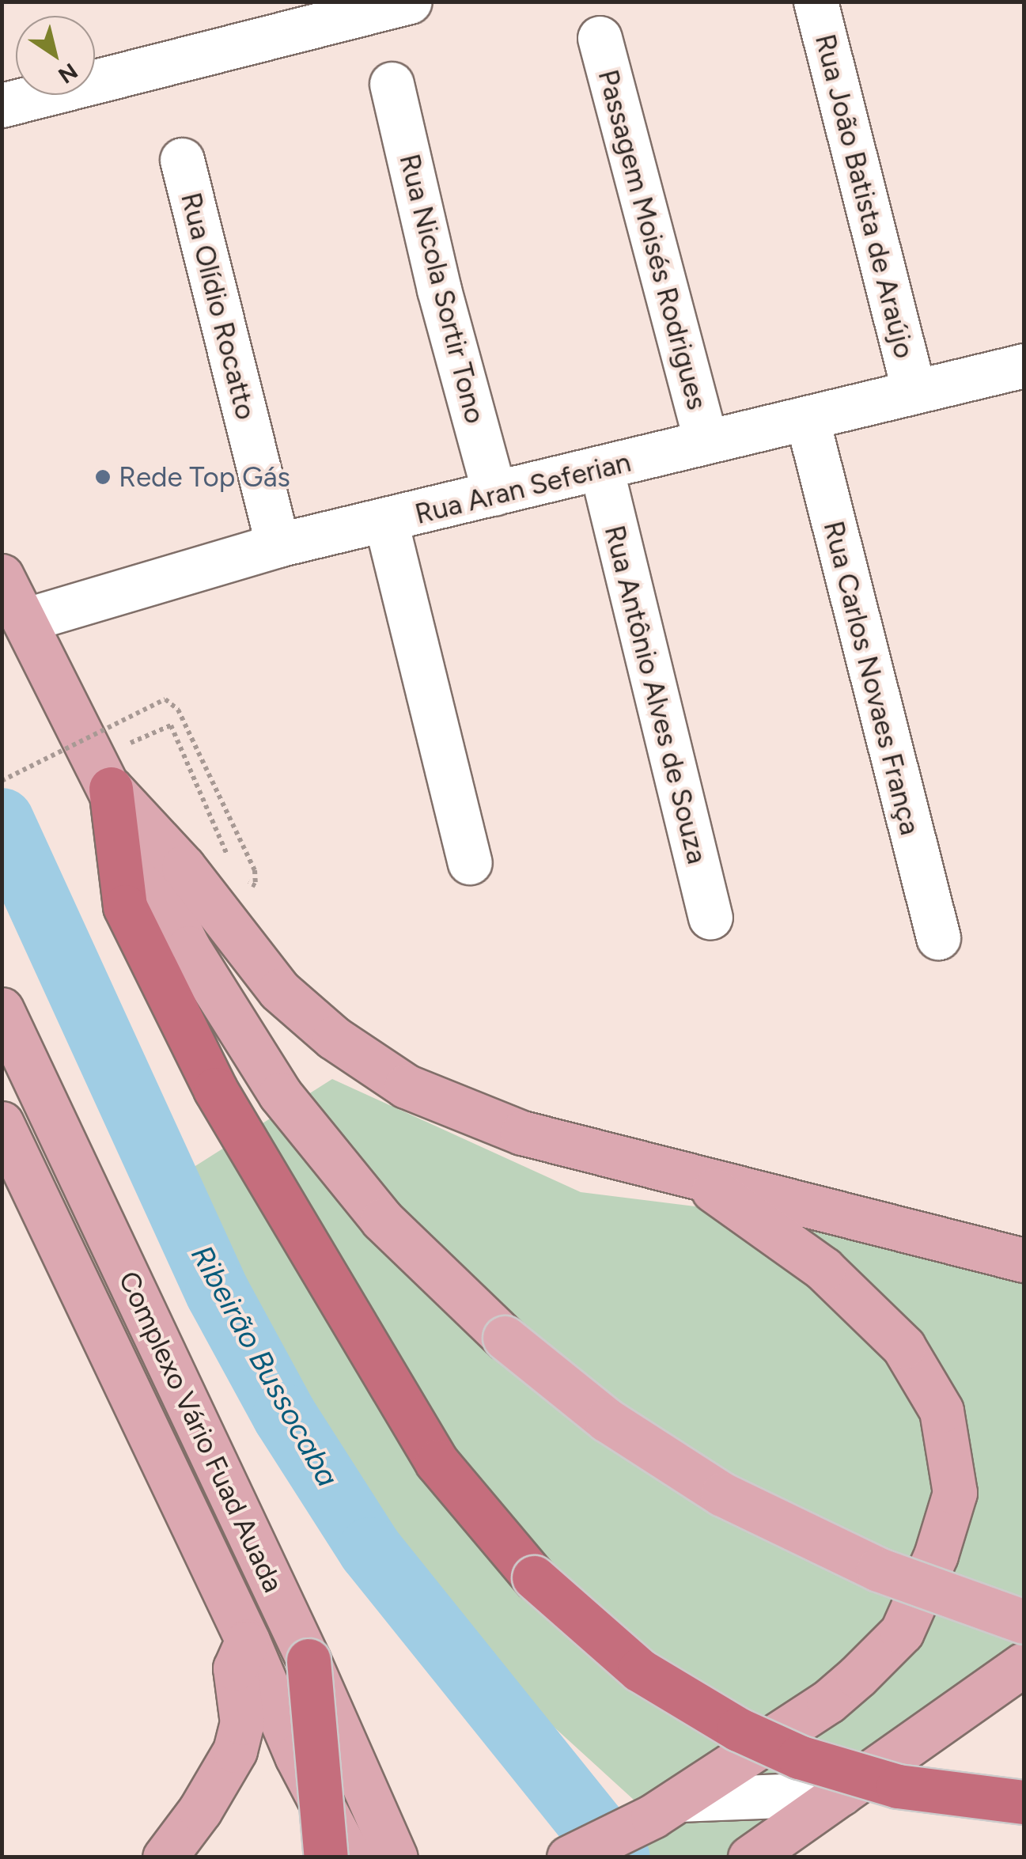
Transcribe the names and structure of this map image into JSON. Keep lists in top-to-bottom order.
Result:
{
  "streets": {
    "main road": ["Complexo Vário Fuad Auada"],
    "street": [
      "Rua João Batista de Araújo",
      "Passagem Moisés Rodrigues",
      "Rua Nicola Sortir Tono",
      "Rua Olídio Rocatto",
      "Rua Aran Seferian",
      "Rua Carlos Novaes França",
      "Rua Antônio Alves de Souza"
    ]
  },
  "crossings": [
    ["Rua João Batista de Araújo", "Rua Aran Seferian"],
    ["Passagem Moisés Rodrigues", "Rua Aran Seferian"],
    ["Rua Nicola Sortir Tono", "Rua Aran Seferian"],
    ["Rua Olídio Rocatto", "Rua Aran Seferian"],
    ["Rua Aran Seferian", "Rua Carlos Novaes França"],
    ["Rua Aran Seferian", "Rua Antônio Alves de Souza"]
  ],
  "water": ["Ribeirão Bussocaba"],
  "places": ["Rede Top Gás"],
  "north": "bottom right"
}
